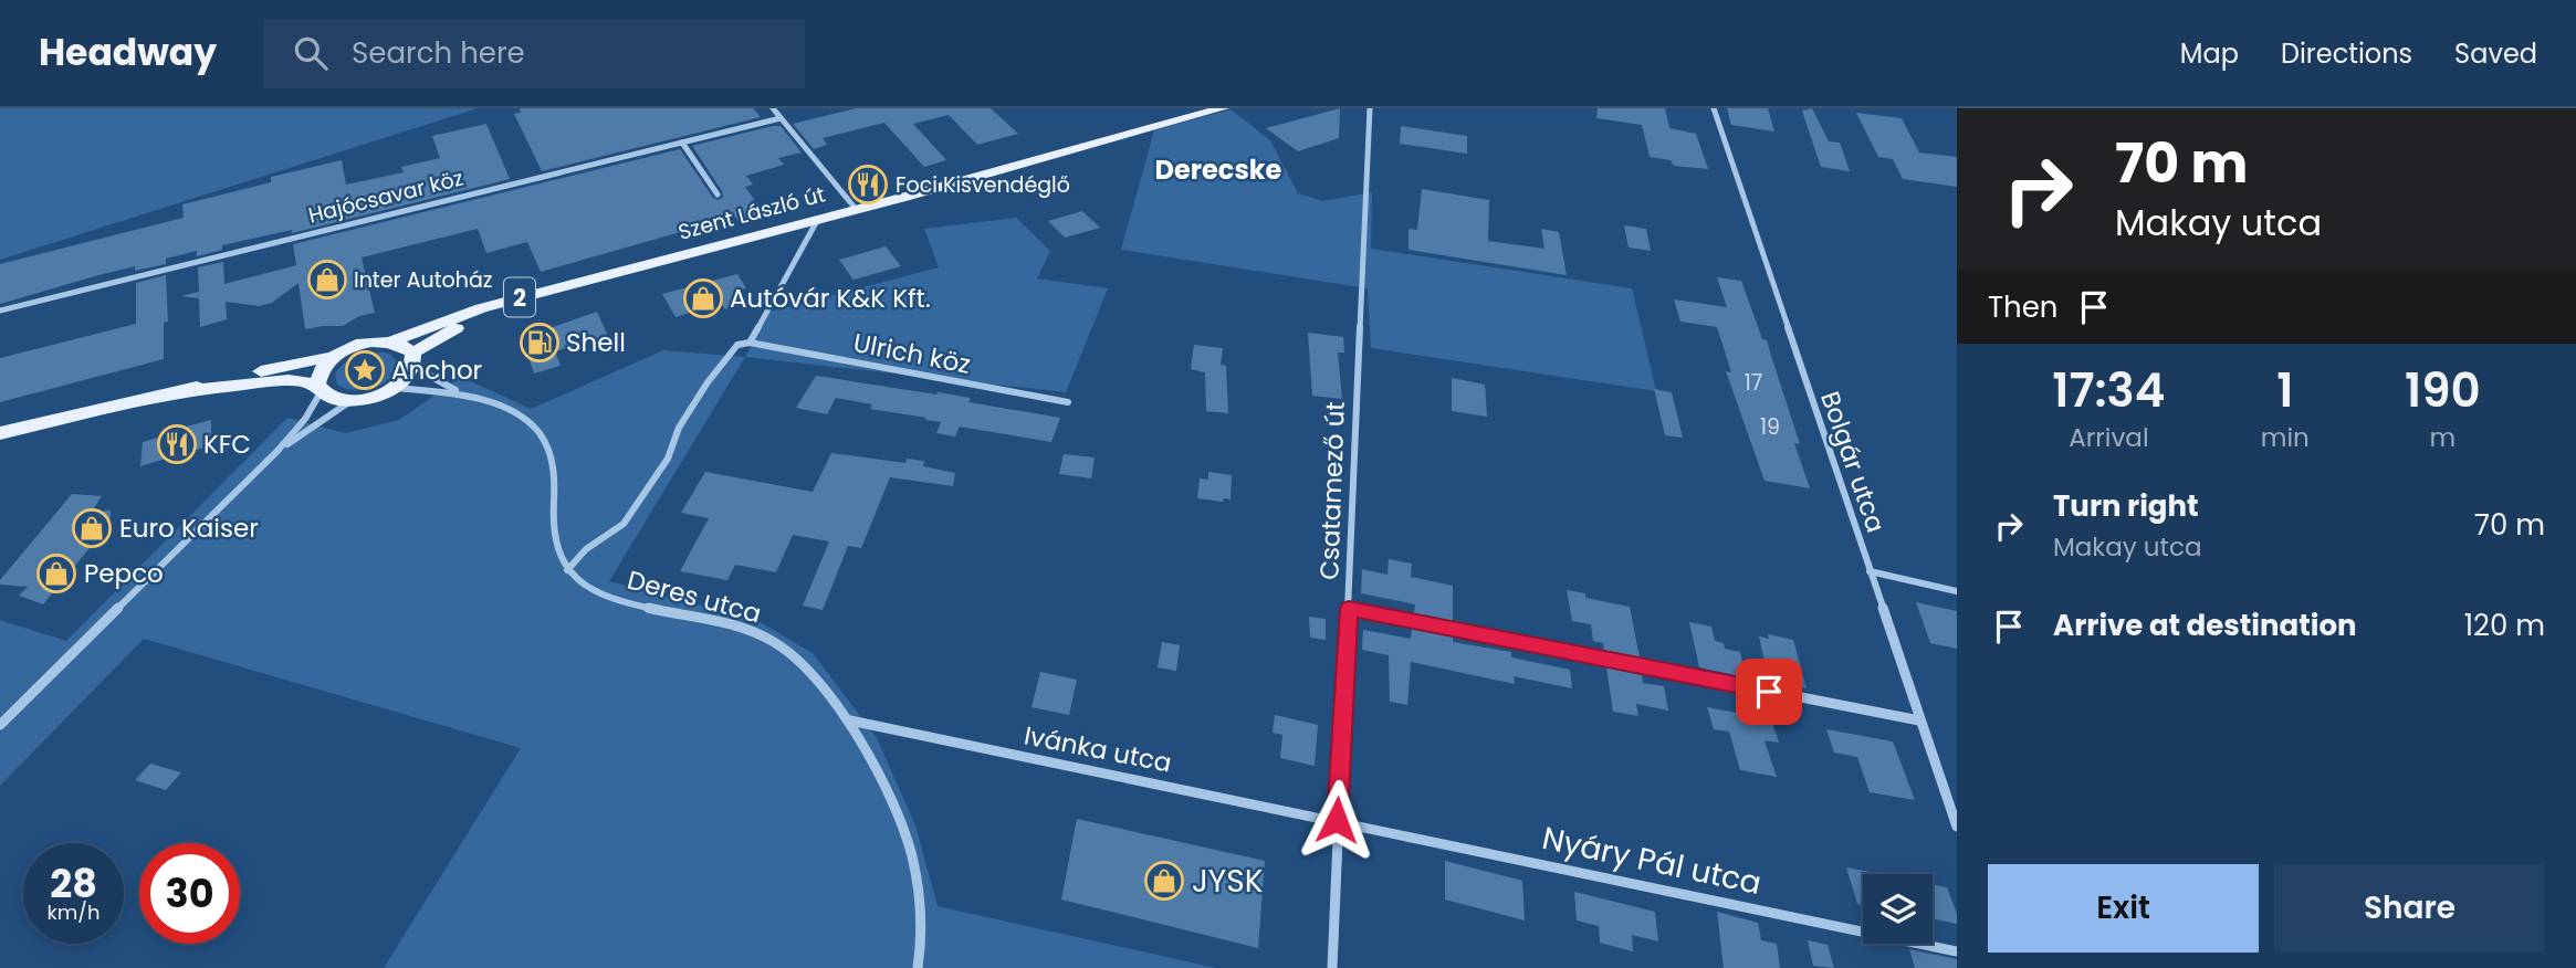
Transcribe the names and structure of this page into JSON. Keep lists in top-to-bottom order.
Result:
{
  "streets": {
    "main road": ["Szent László út", "2"],
    "street": [
      "Hajócsavar köz",
      "Ulrich köz",
      "Bolgár utca",
      "Csatamező út",
      "Deres utca",
      "Ivánka utca",
      "Nyáry Pál utca"
    ]
  },
  "crossings": [
    ["Szent László út", "2"],
    ["Csatamező út", "Ivánka utca"],
    ["Csatamező út", "Nyáry Pál utca"],
    ["Deres utca", "Ivánka utca"],
    ["Ivánka utca", "Nyáry Pál utca"]
  ],
  "districts": ["Derecske"],
  "places": {
    "restaurant": ["Foci Kisvendéglő", "KFC"],
    "shop": [
      "Inter Autoház",
      "Autóvár K&K Kft.",
      "Euro Kaiser",
      "Pepco",
      "JYSK"
    ],
    "fuel station": ["Shell"],
    "place": ["Anchor"]
  },
  "house_numbers": ["17", "19"],
  "page": {
    "header": "Headway",
    "search": "Search here",
    "nav": ["Map", "Directions", "Saved"],
    "turn": ["70 m", "Makay utca"],
    "then": "Then",
    "eta": [
      "17:34",
      "Arrival",
      "1",
      "min",
      "190",
      "m"
    ],
    "list": [
      {
        "name": "Turn right",
        "note": "Makay utca",
        "value": "70 m"
      },
      {
        "name": "Arrive at destination",
        "value": "120 m"
      }
    ],
    "speed": "28 km/h",
    "limit": "30",
    "buttons": ["Exit", "Share"]
  }
}
